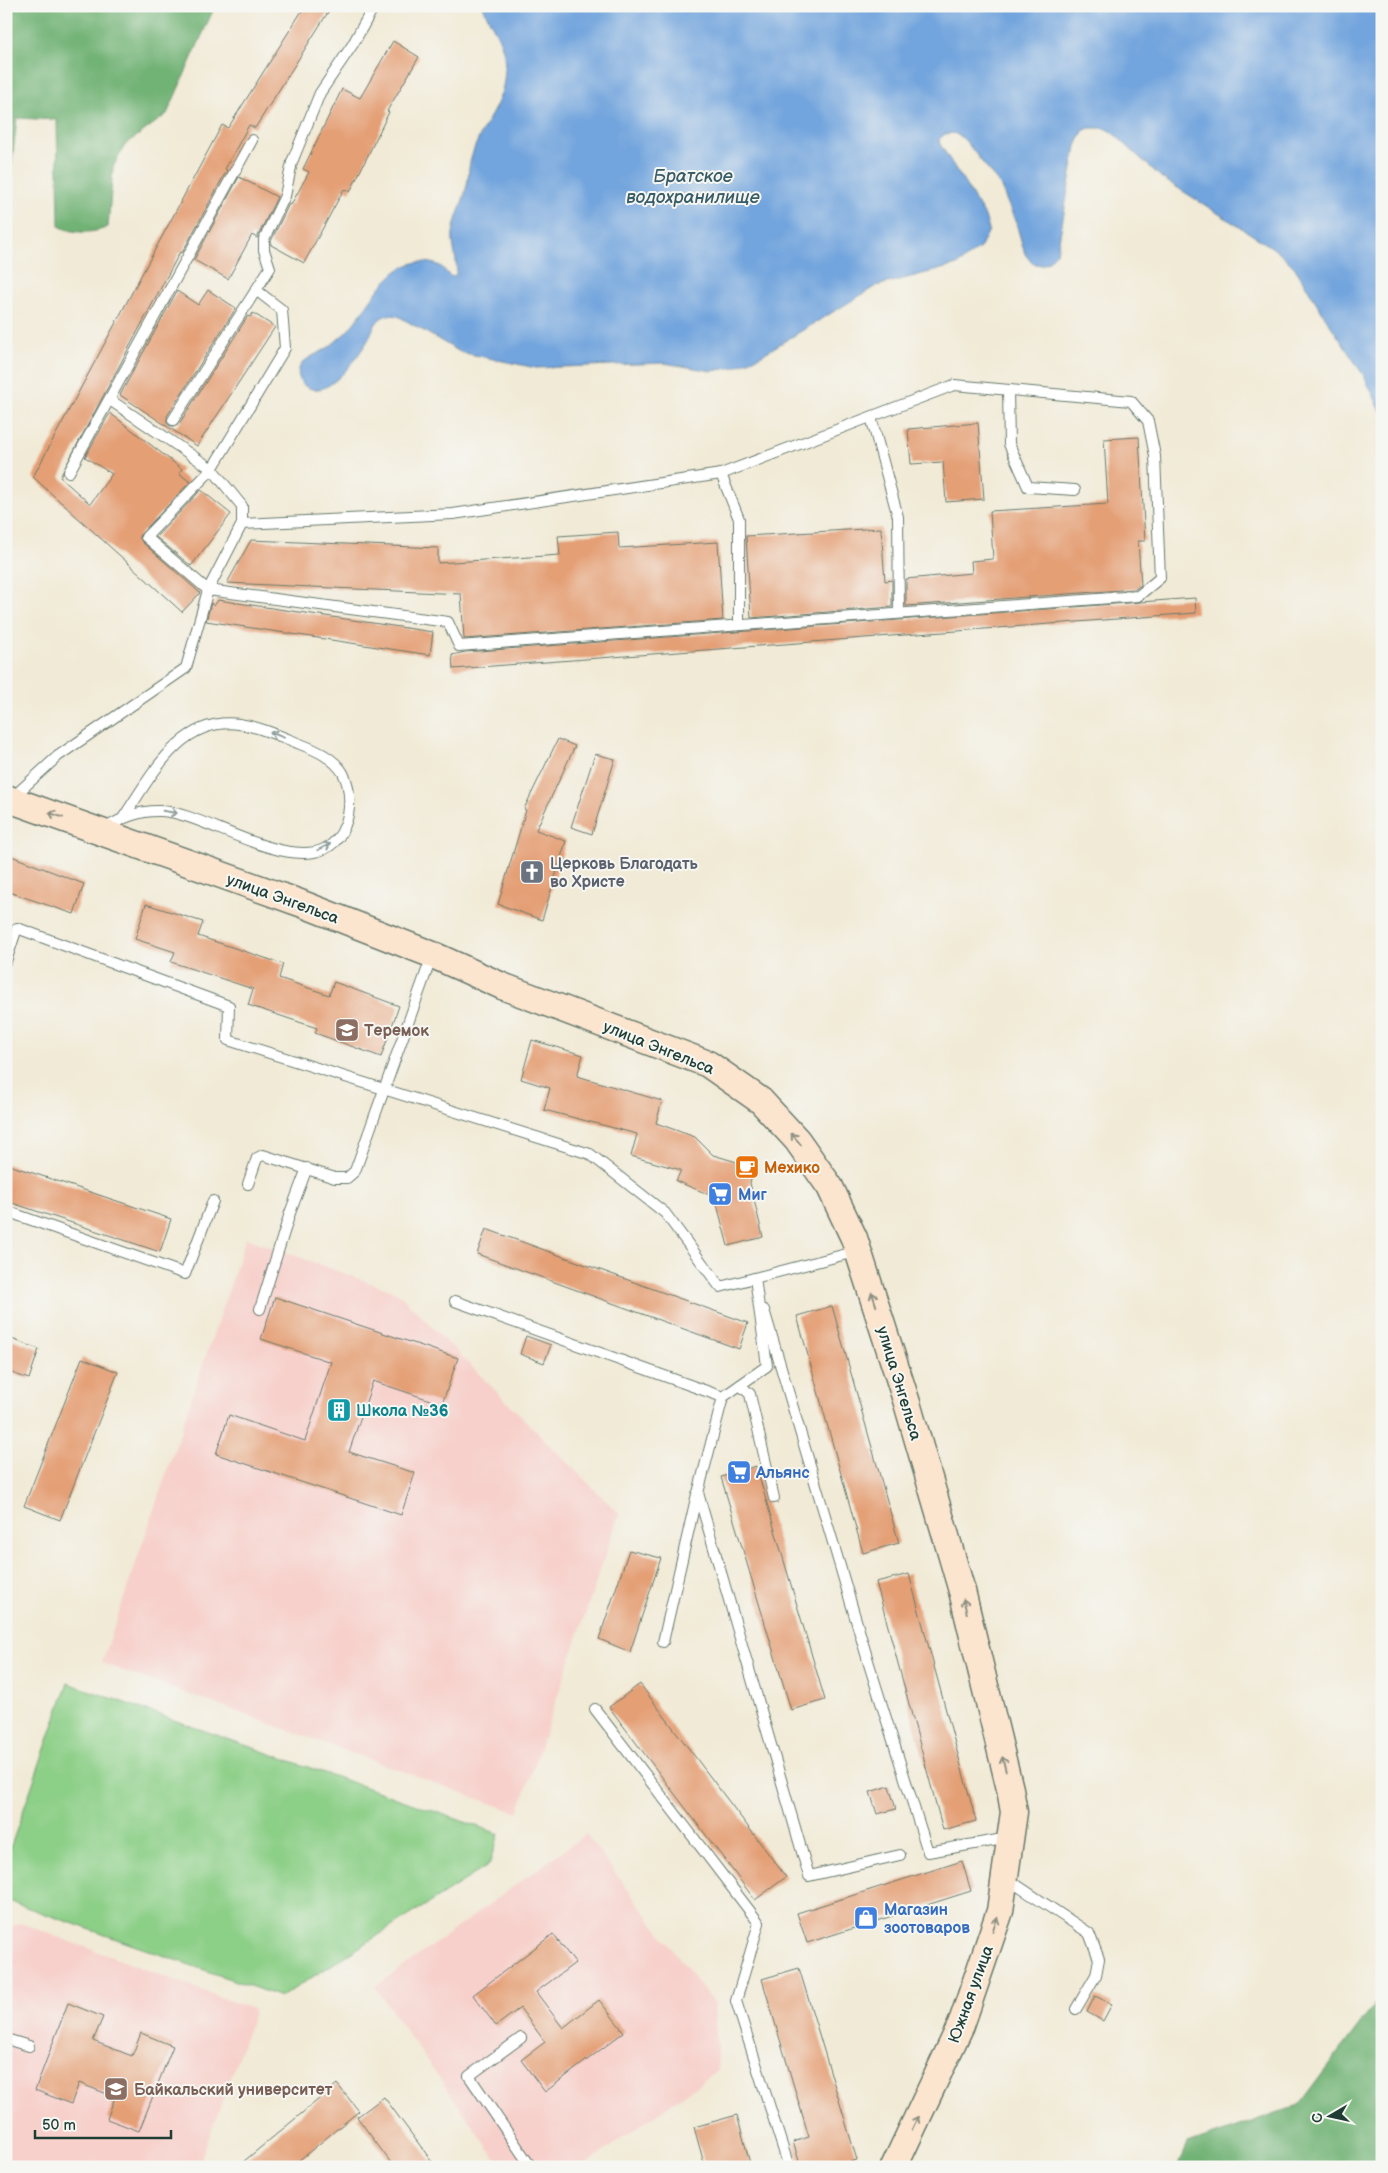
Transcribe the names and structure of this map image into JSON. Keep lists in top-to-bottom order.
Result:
{
  "streets": {
    "street": ["улица Энгельса", "Южная улица"]
  },
  "crossings": [
    ["улица Энгельса", "Южная улица"]
  ],
  "one_way": ["улица Энгельса", "Южная улица"],
  "water": ["Братское водохранилище"],
  "places": {
    "church": ["Церковь Благодать во Христе"],
    "school or university": ["Теремок", "Байкальский университет"],
    "cafe": ["Мехико"],
    "supermarket": ["Миг", "Альянс"],
    "building": ["Школа №36"],
    "shop": ["Магазин зоотоваров"]
  },
  "scale_bar": "50 m",
  "north": "left"
}
